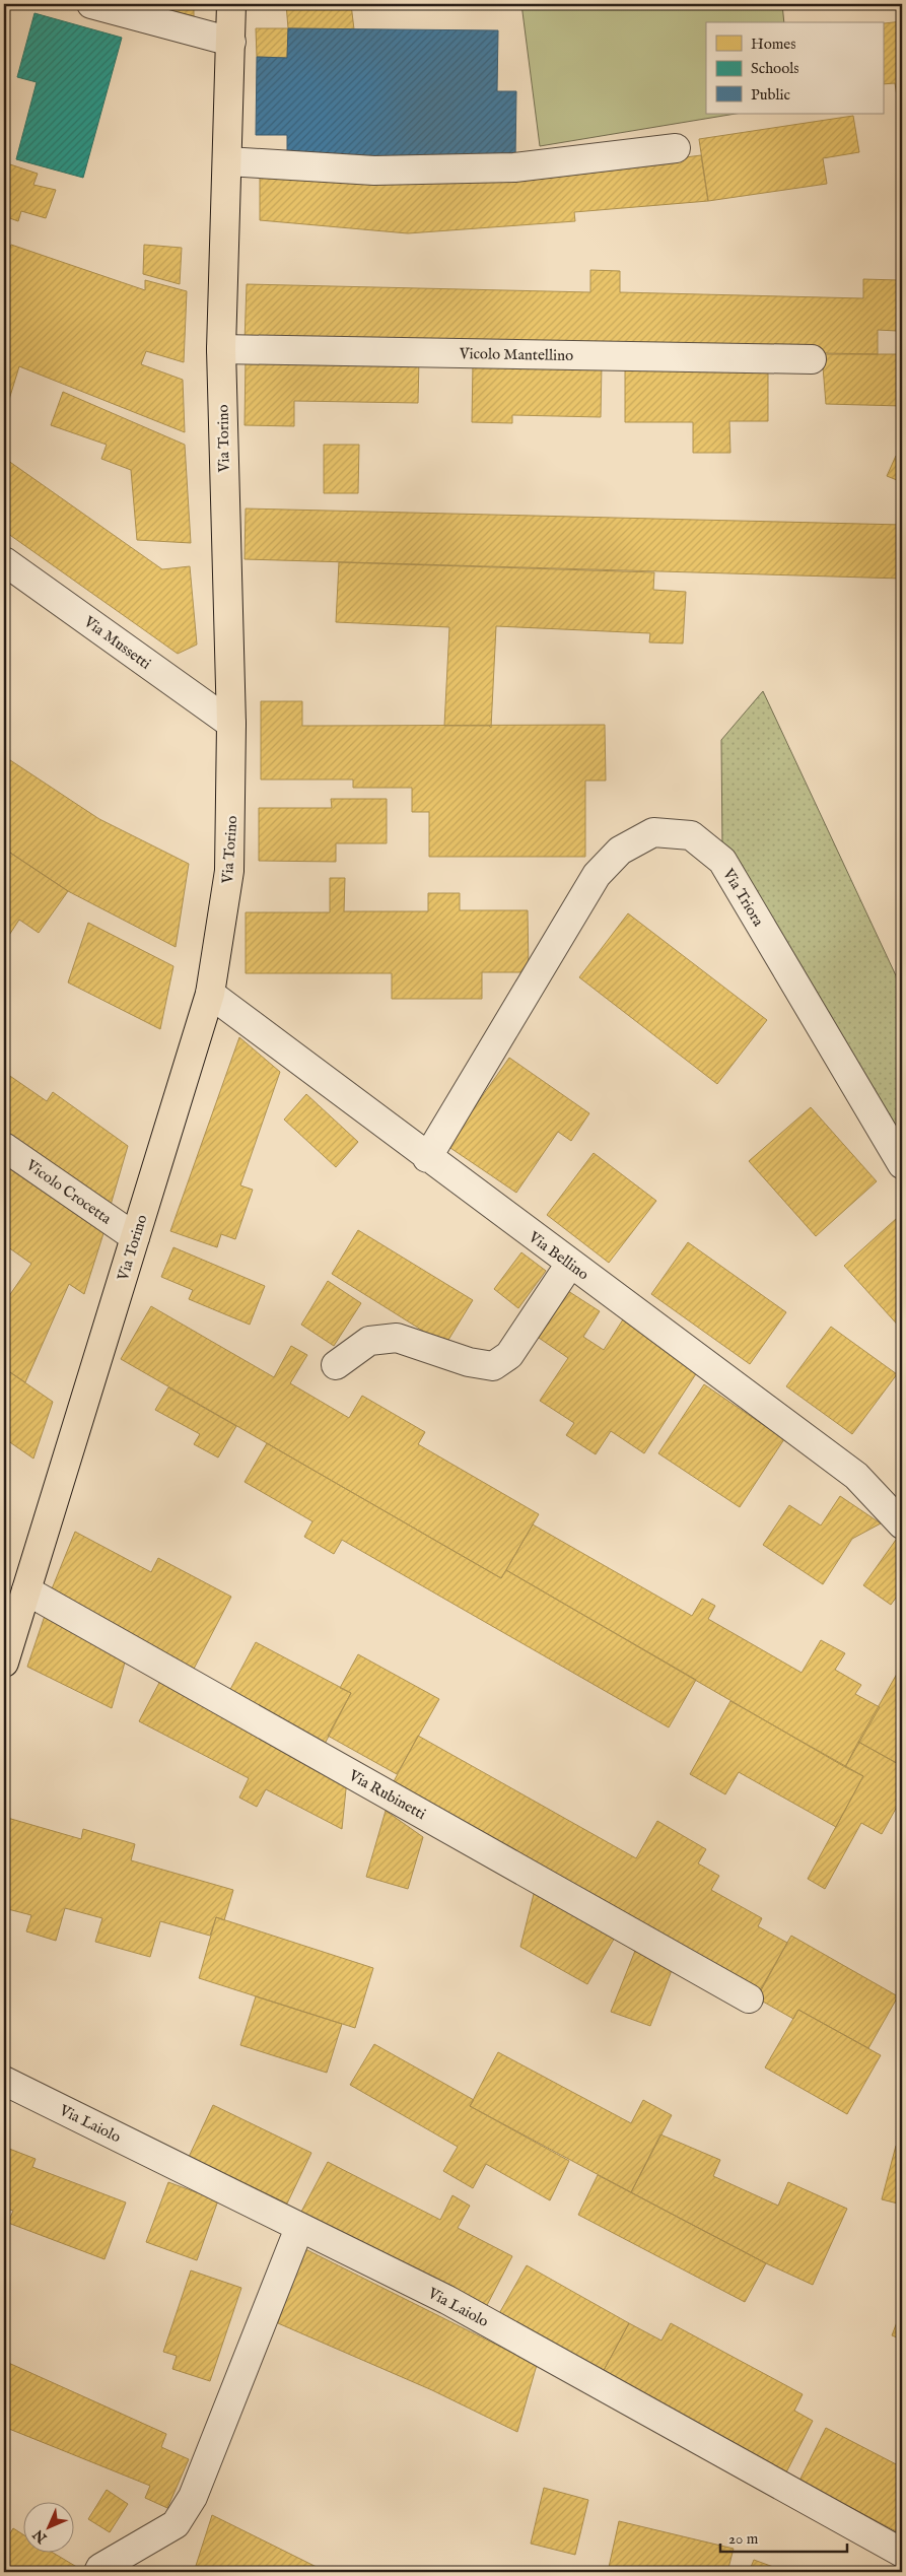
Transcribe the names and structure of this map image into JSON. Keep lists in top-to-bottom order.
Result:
{
  "streets": {
    "main road": ["Via Torino"],
    "street": [
      "Vicolo Mantellino",
      "Via Mussetti",
      "Via Triora",
      "Vicolo Crocetta",
      "Via Bellino",
      "Via Rubinetti",
      "Via Laiolo"
    ]
  },
  "crossings": [
    ["Vicolo Mantellino", "Via Torino"],
    ["Via Torino", "Via Mussetti"],
    ["Via Torino", "Vicolo Crocetta"],
    ["Via Torino", "Via Bellino"],
    ["Via Torino", "Via Rubinetti"],
    ["Via Triora", "Via Bellino"]
  ],
  "legend": ["Homes", "Schools", "Public"],
  "scale_bar": "20 m",
  "north": "bottom left"
}
